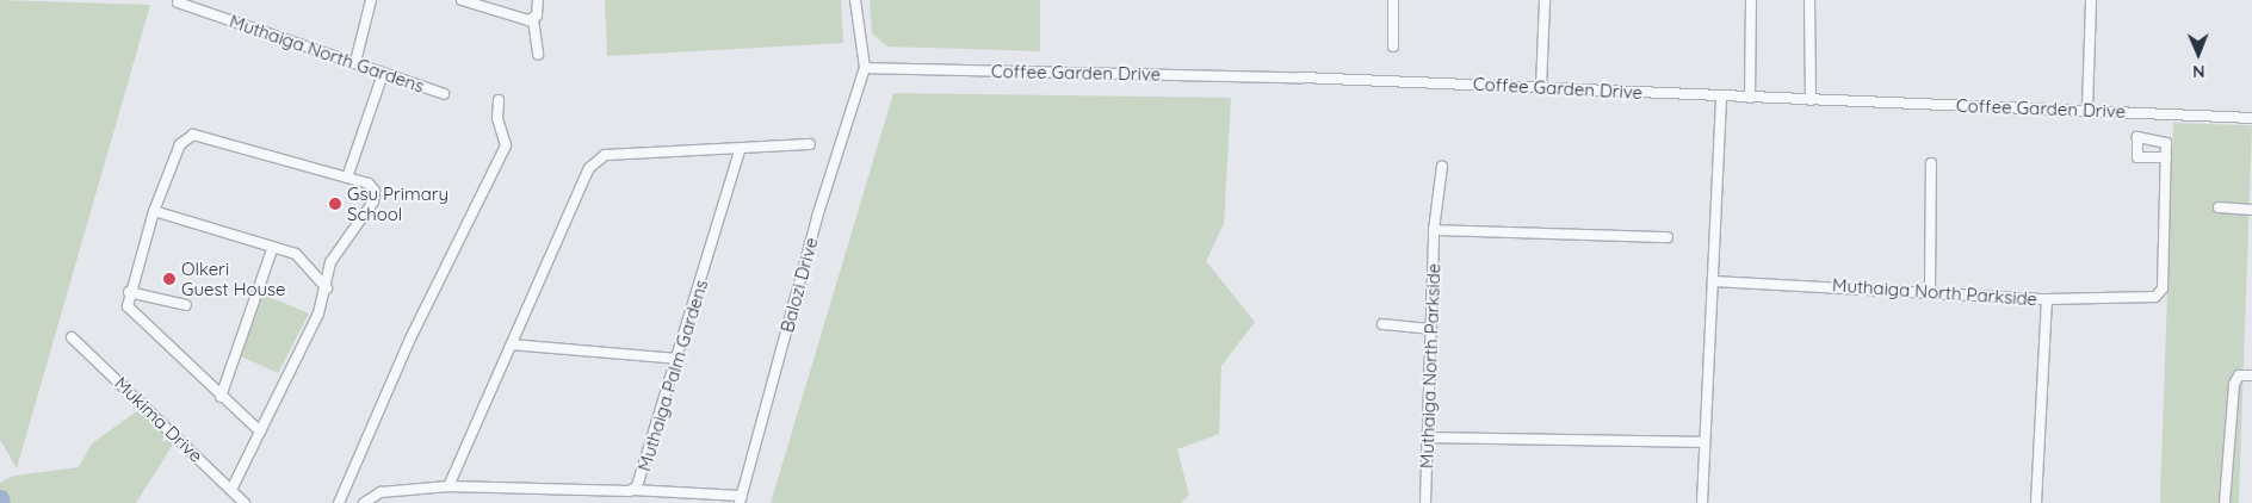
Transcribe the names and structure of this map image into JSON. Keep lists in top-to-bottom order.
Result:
{
  "streets": {
    "street": [
      "Muthaiga North Gardens",
      "Coffee Garden Drive",
      "Balozi Drive",
      "Muthaiga North Parkside",
      "Muthaiga Palm Gardens",
      "Mukima Drive"
    ]
  },
  "crossings": [
    ["Coffee Garden Drive", "Balozi Drive"]
  ],
  "places": ["Gsu Primary School", "Olkeri Guest House"],
  "north": "bottom"
}
